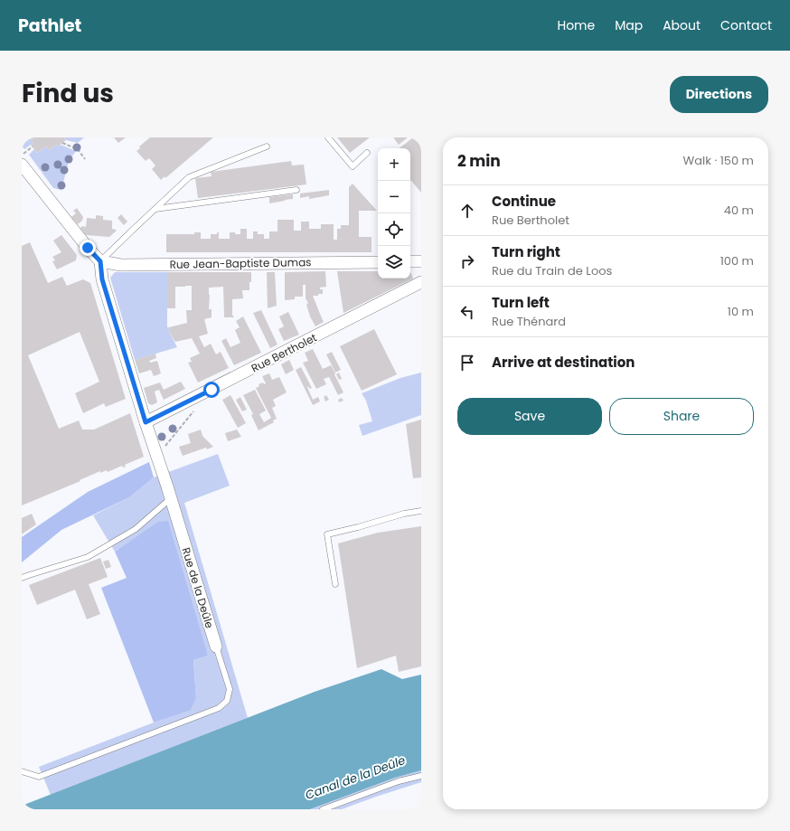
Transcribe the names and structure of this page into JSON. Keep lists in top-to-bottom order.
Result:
{
  "streets": {
    "street": ["Rue Jean-Baptiste Dumas", "Rue Bertholet", "Rue de la Deûle"]
  },
  "crossings": [
    ["Rue Jean-Baptiste Dumas", "Rue de la Deûle"],
    ["Rue Bertholet", "Rue de la Deûle"]
  ],
  "water": ["Canal de la Deûle"],
  "page": {
    "header": "Pathlet",
    "nav": [
      "Home",
      "Map",
      "About",
      "Contact"
    ],
    "title": "Find us",
    "buttons": [
      "Directions",
      ["Save", "Share"]
    ],
    "heading": ["2 min", "Walk · 150 m"],
    "map_buttons": ["+", "−"],
    "list": [
      ["Continue", "Rue Bertholet", "40 m"],
      ["Turn right", "Rue du Train de Loos", "100 m"],
      ["Turn left", "Rue Thénard", "10 m"],
      "Arrive at destination"
    ]
  }
}
